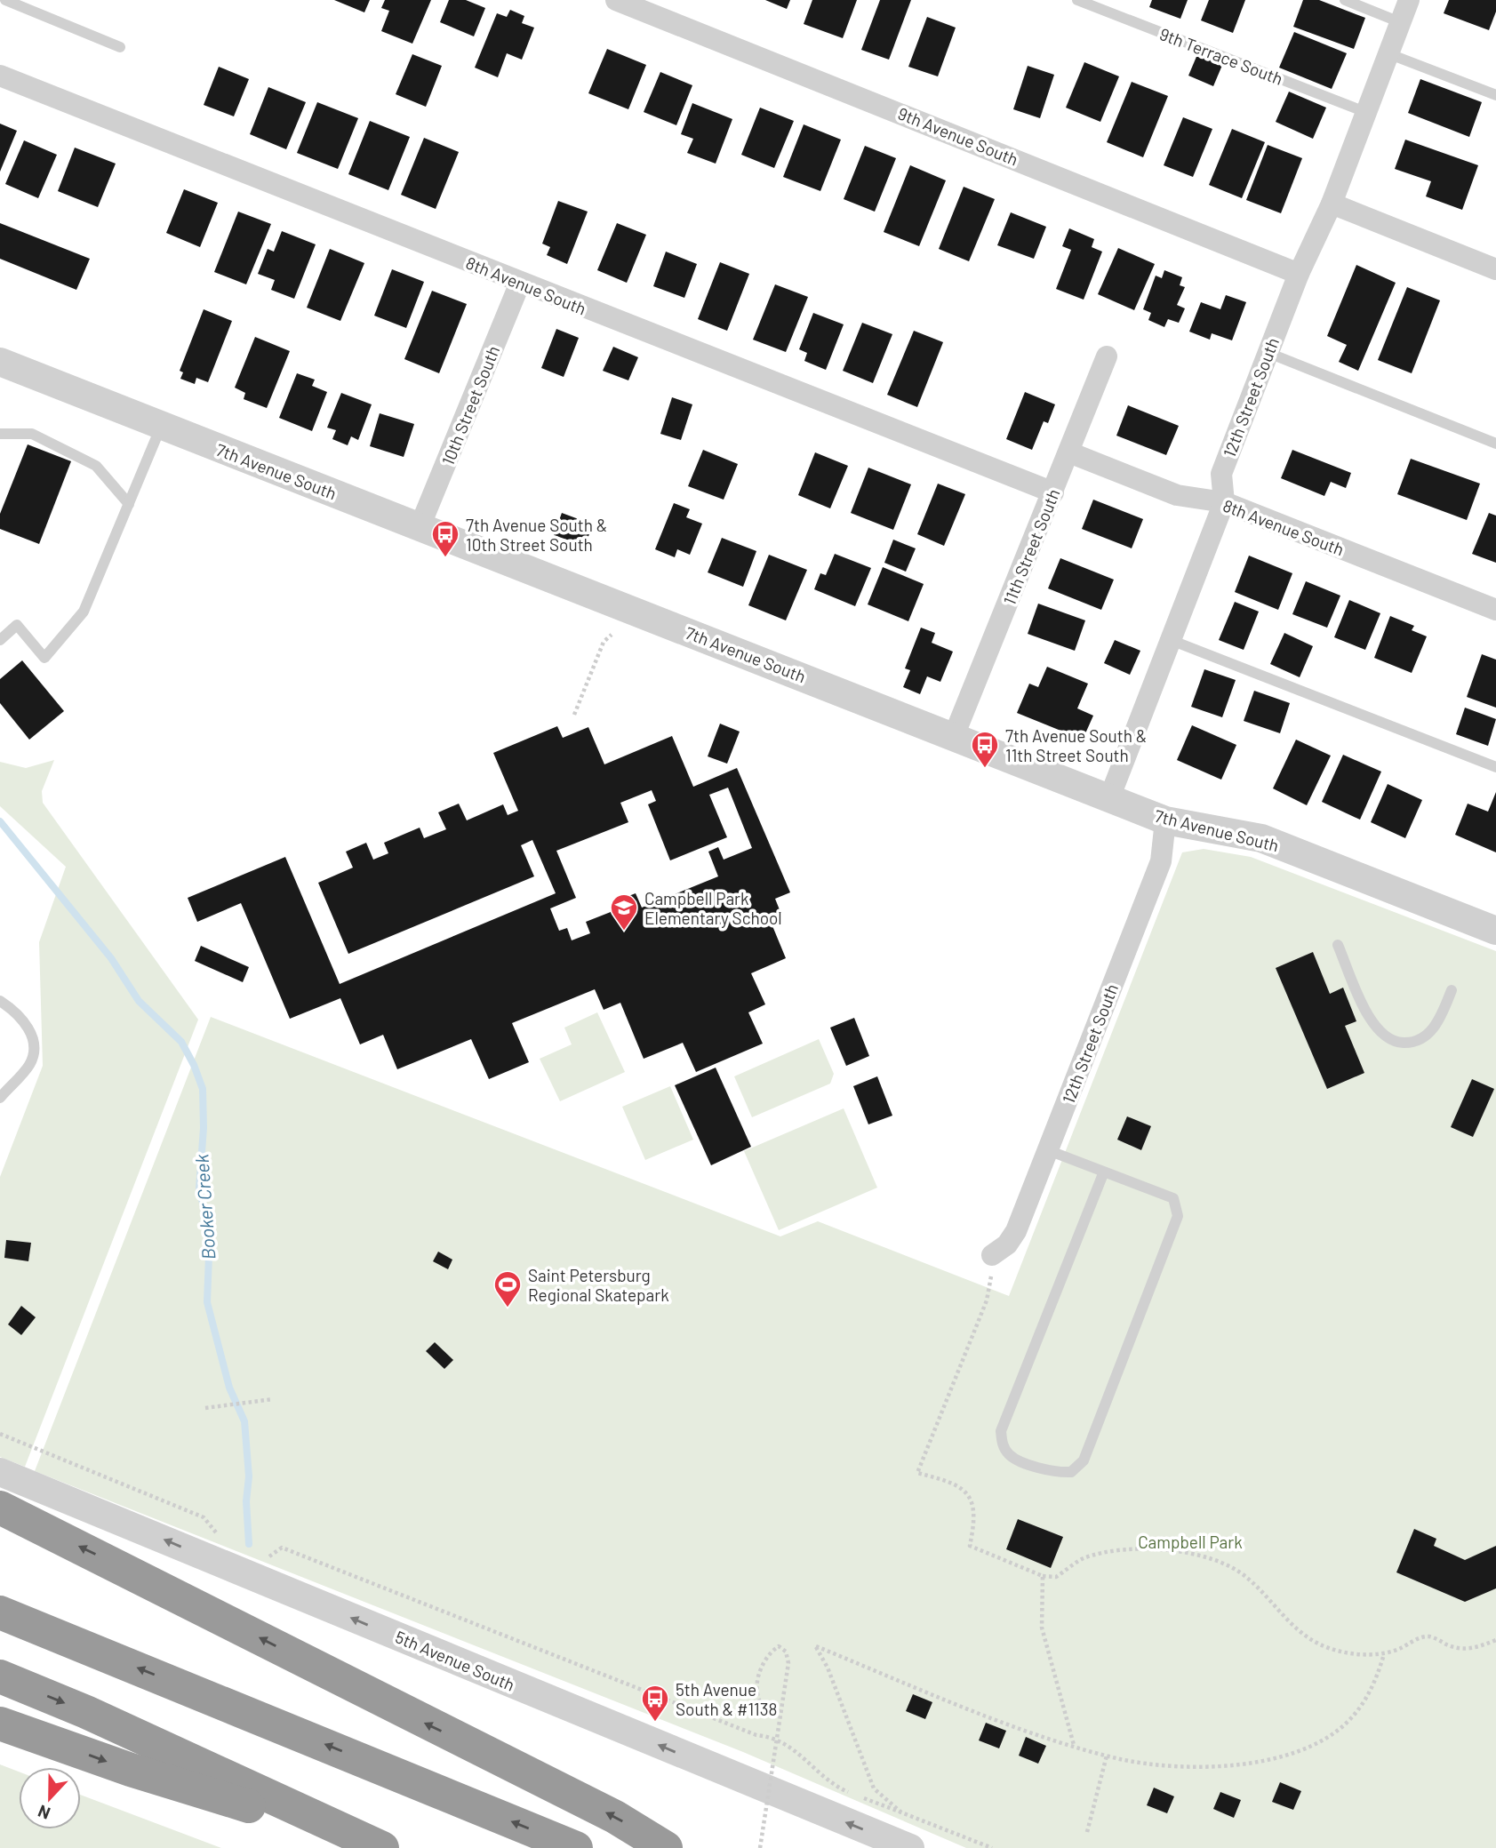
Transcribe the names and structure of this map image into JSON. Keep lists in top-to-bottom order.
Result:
{
  "streets": {
    "street": [
      "9th Avenue South",
      "8th Avenue South",
      "12th Street South",
      "10th Street South",
      "7th Avenue South",
      "11th Street South",
      "5th Avenue South"
    ],
    "lane": ["9th Terrace South"]
  },
  "crossings": [
    ["9th Terrace South", "12th Street South"],
    ["9th Avenue South", "12th Street South"],
    ["8th Avenue South", "12th Street South"],
    ["8th Avenue South", "10th Street South"],
    ["8th Avenue South", "11th Street South"],
    ["12th Street South", "7th Avenue South"],
    ["10th Street South", "7th Avenue South"],
    ["7th Avenue South", "11th Street South"]
  ],
  "one_way": ["5th Avenue South"],
  "water": ["Booker Creek"],
  "parks": ["Campbell Park"],
  "places": {
    "bus stop": ["7th Avenue South & 10th Street South", "7th Avenue South & 11th Street South", "5th Avenue South & #1138"],
    "school or university": ["Campbell Park Elementary School"],
    "sports": ["Saint Petersburg Regional Skatepark"]
  },
  "north": "bottom"
}
